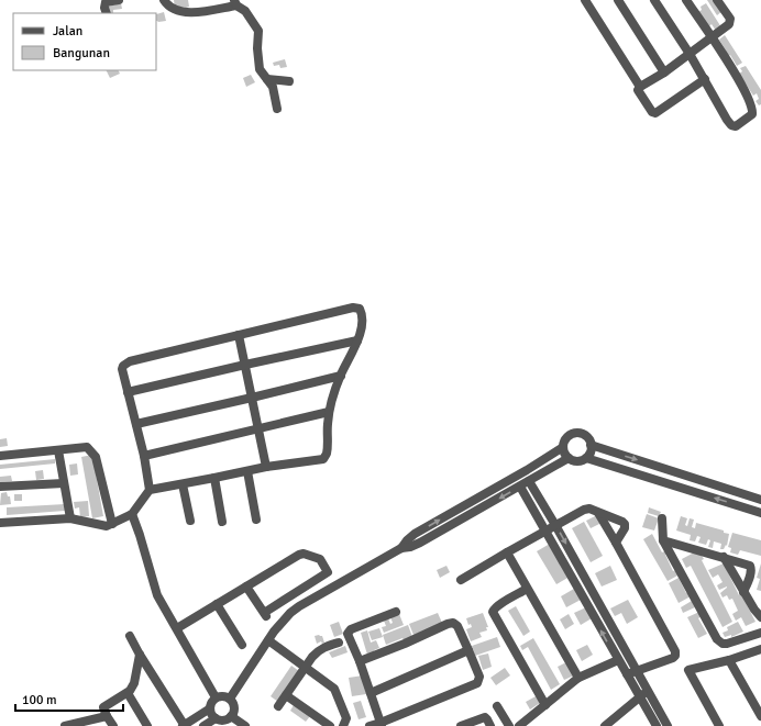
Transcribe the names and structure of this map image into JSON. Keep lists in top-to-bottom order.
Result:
{
  "legend": ["Jalan", "Bangunan"],
  "scale_bar": "100 m"
}
